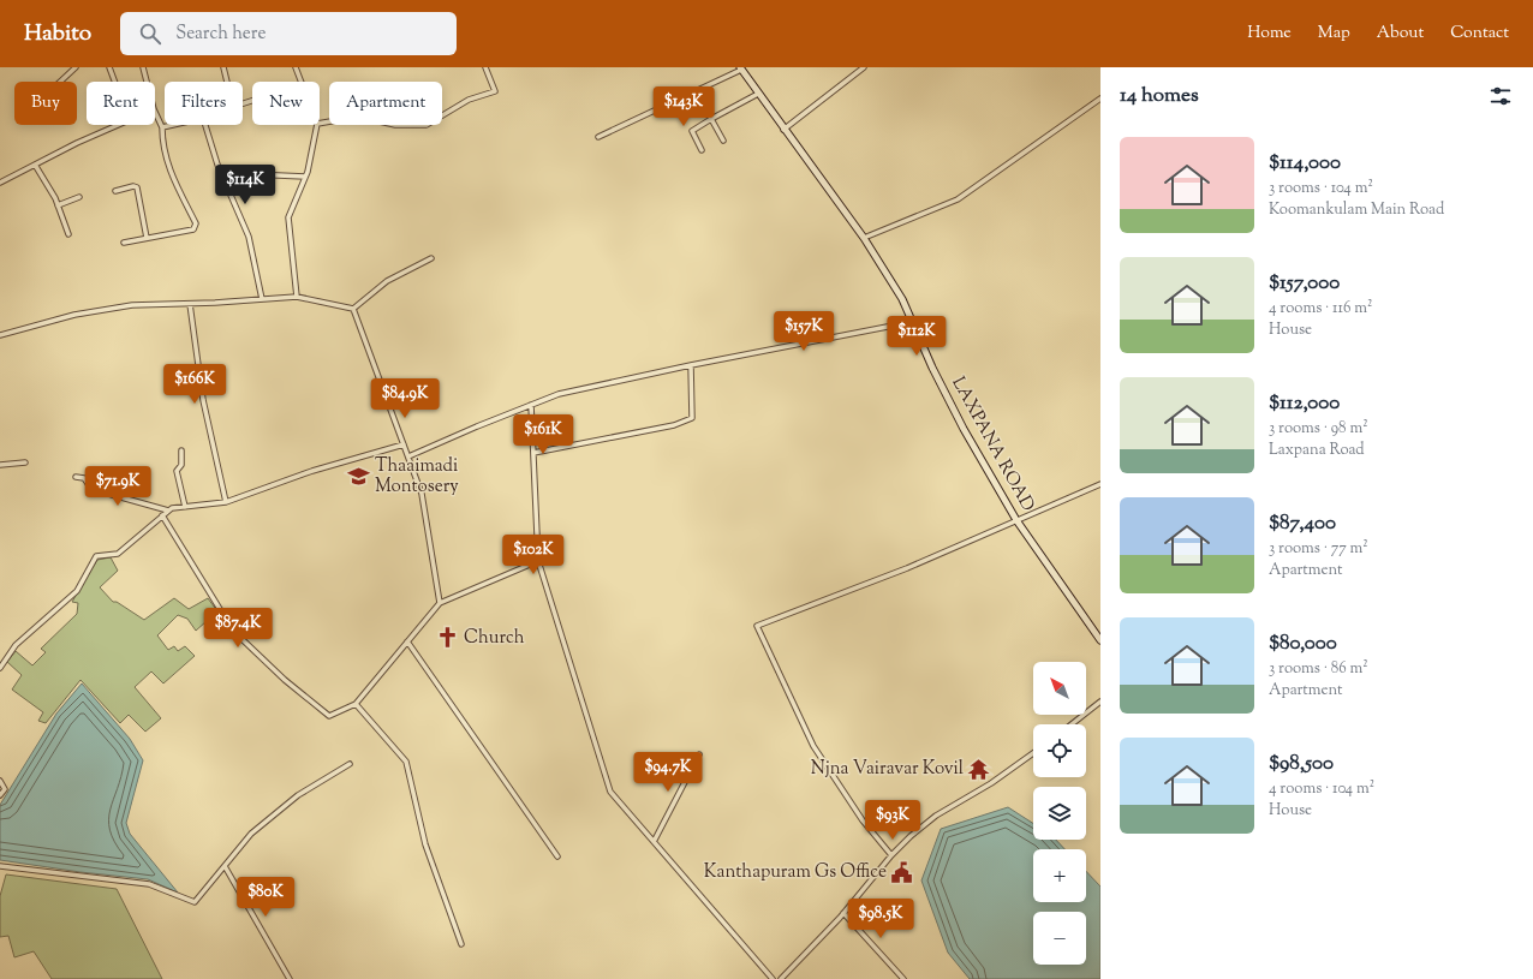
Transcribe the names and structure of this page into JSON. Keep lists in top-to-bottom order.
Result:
{
  "streets": {
    "street": ["LAXPANA ROAD"]
  },
  "places": {
    "school or university": ["Thaaimadi Montosery"],
    "church": ["Church"],
    "temple": ["Njna Vairavar Kovil"],
    "public building": ["Kanthapuram Gs Office"]
  },
  "north": "top left",
  "page": {
    "header": "Habito",
    "search": "Search here",
    "nav": [
      "Home",
      "Map",
      "About",
      "Contact"
    ],
    "heading": "14 homes",
    "chip": [
      "Buy",
      "Rent",
      "Filters",
      "New",
      "Apartment"
    ],
    "price": [
      "$143K",
      "$114K",
      "$157K",
      "$112K",
      "$166K",
      "$84.9K",
      "$161K",
      "$71.9K",
      "$102K",
      "$87.4K",
      "$94.7K",
      "$93K",
      "$80K",
      "$98.5K"
    ],
    "list": [
      {
        "name": "$114,000",
        "note": "3 rooms · 104 m² · Koomankulam Main Road"
      },
      {
        "name": "$157,000",
        "note": "4 rooms · 116 m² · House"
      },
      {
        "name": "$112,000",
        "note": "3 rooms · 98 m² · Laxpana Road"
      },
      {
        "name": "$87,400",
        "note": "3 rooms · 77 m² · Apartment"
      },
      {
        "name": "$80,000",
        "note": "3 rooms · 86 m² · Apartment"
      },
      {
        "name": "$98,500",
        "note": "4 rooms · 104 m² · House"
      }
    ],
    "map_buttons": ["+", "−"]
  }
}
